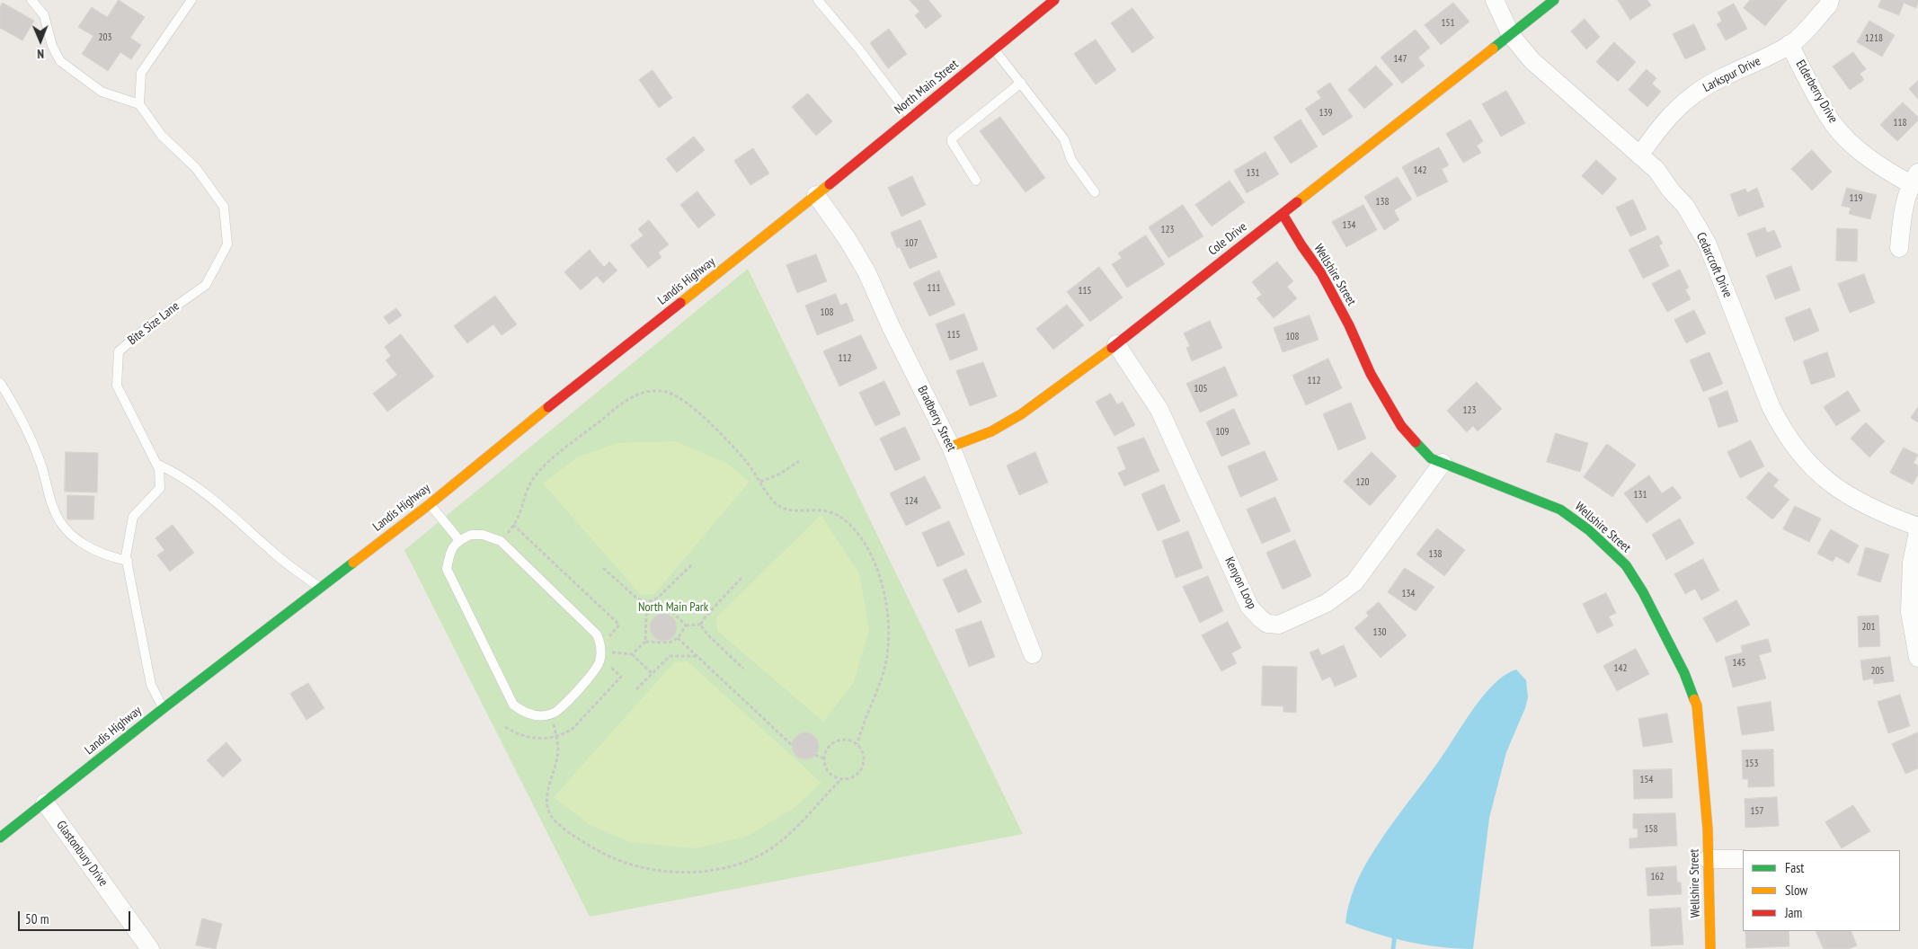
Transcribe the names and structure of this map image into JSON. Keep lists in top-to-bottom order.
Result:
{
  "streets": {
    "street": [
      "Larkspur Drive",
      "North Main Street",
      "Elderberry Drive",
      "Cole Drive",
      "Cedarcroft Drive",
      "Wellshire Street",
      "Landis Highway",
      "Bradberry Street",
      "Kenyon Loop",
      "Glastonbury Drive"
    ],
    "lane": ["Bite Size Lane"]
  },
  "crossings": [
    ["Larkspur Drive", "Elderberry Drive"],
    ["Larkspur Drive", "Cedarcroft Drive"],
    ["North Main Street", "Landis Highway"],
    ["North Main Street", "Bradberry Street"],
    ["Cole Drive", "Cedarcroft Drive"],
    ["Cole Drive", "Wellshire Street"],
    ["Cole Drive", "Bradberry Street"],
    ["Cole Drive", "Kenyon Loop"],
    ["Wellshire Street", "Kenyon Loop"],
    ["Landis Highway", "Bite Size Lane"],
    ["Landis Highway", "Bradberry Street"],
    ["Landis Highway", "Glastonbury Drive"]
  ],
  "parks": ["North Main Park"],
  "house_numbers": [
    "151",
    "203",
    "1218",
    "147",
    "139",
    "118",
    "142",
    "131",
    "119",
    "138",
    "134",
    "123",
    "107",
    "111",
    "115",
    "108",
    "115",
    "108",
    "112",
    "112",
    "105",
    "123",
    "109",
    "120",
    "131",
    "124",
    "138",
    "134",
    "201",
    "130",
    "145",
    "142",
    "205",
    "153",
    "154",
    "157",
    "158",
    "162"
  ],
  "legend": ["Fast", "Slow", "Jam"],
  "scale_bar": "50 m",
  "north": "bottom"
}
